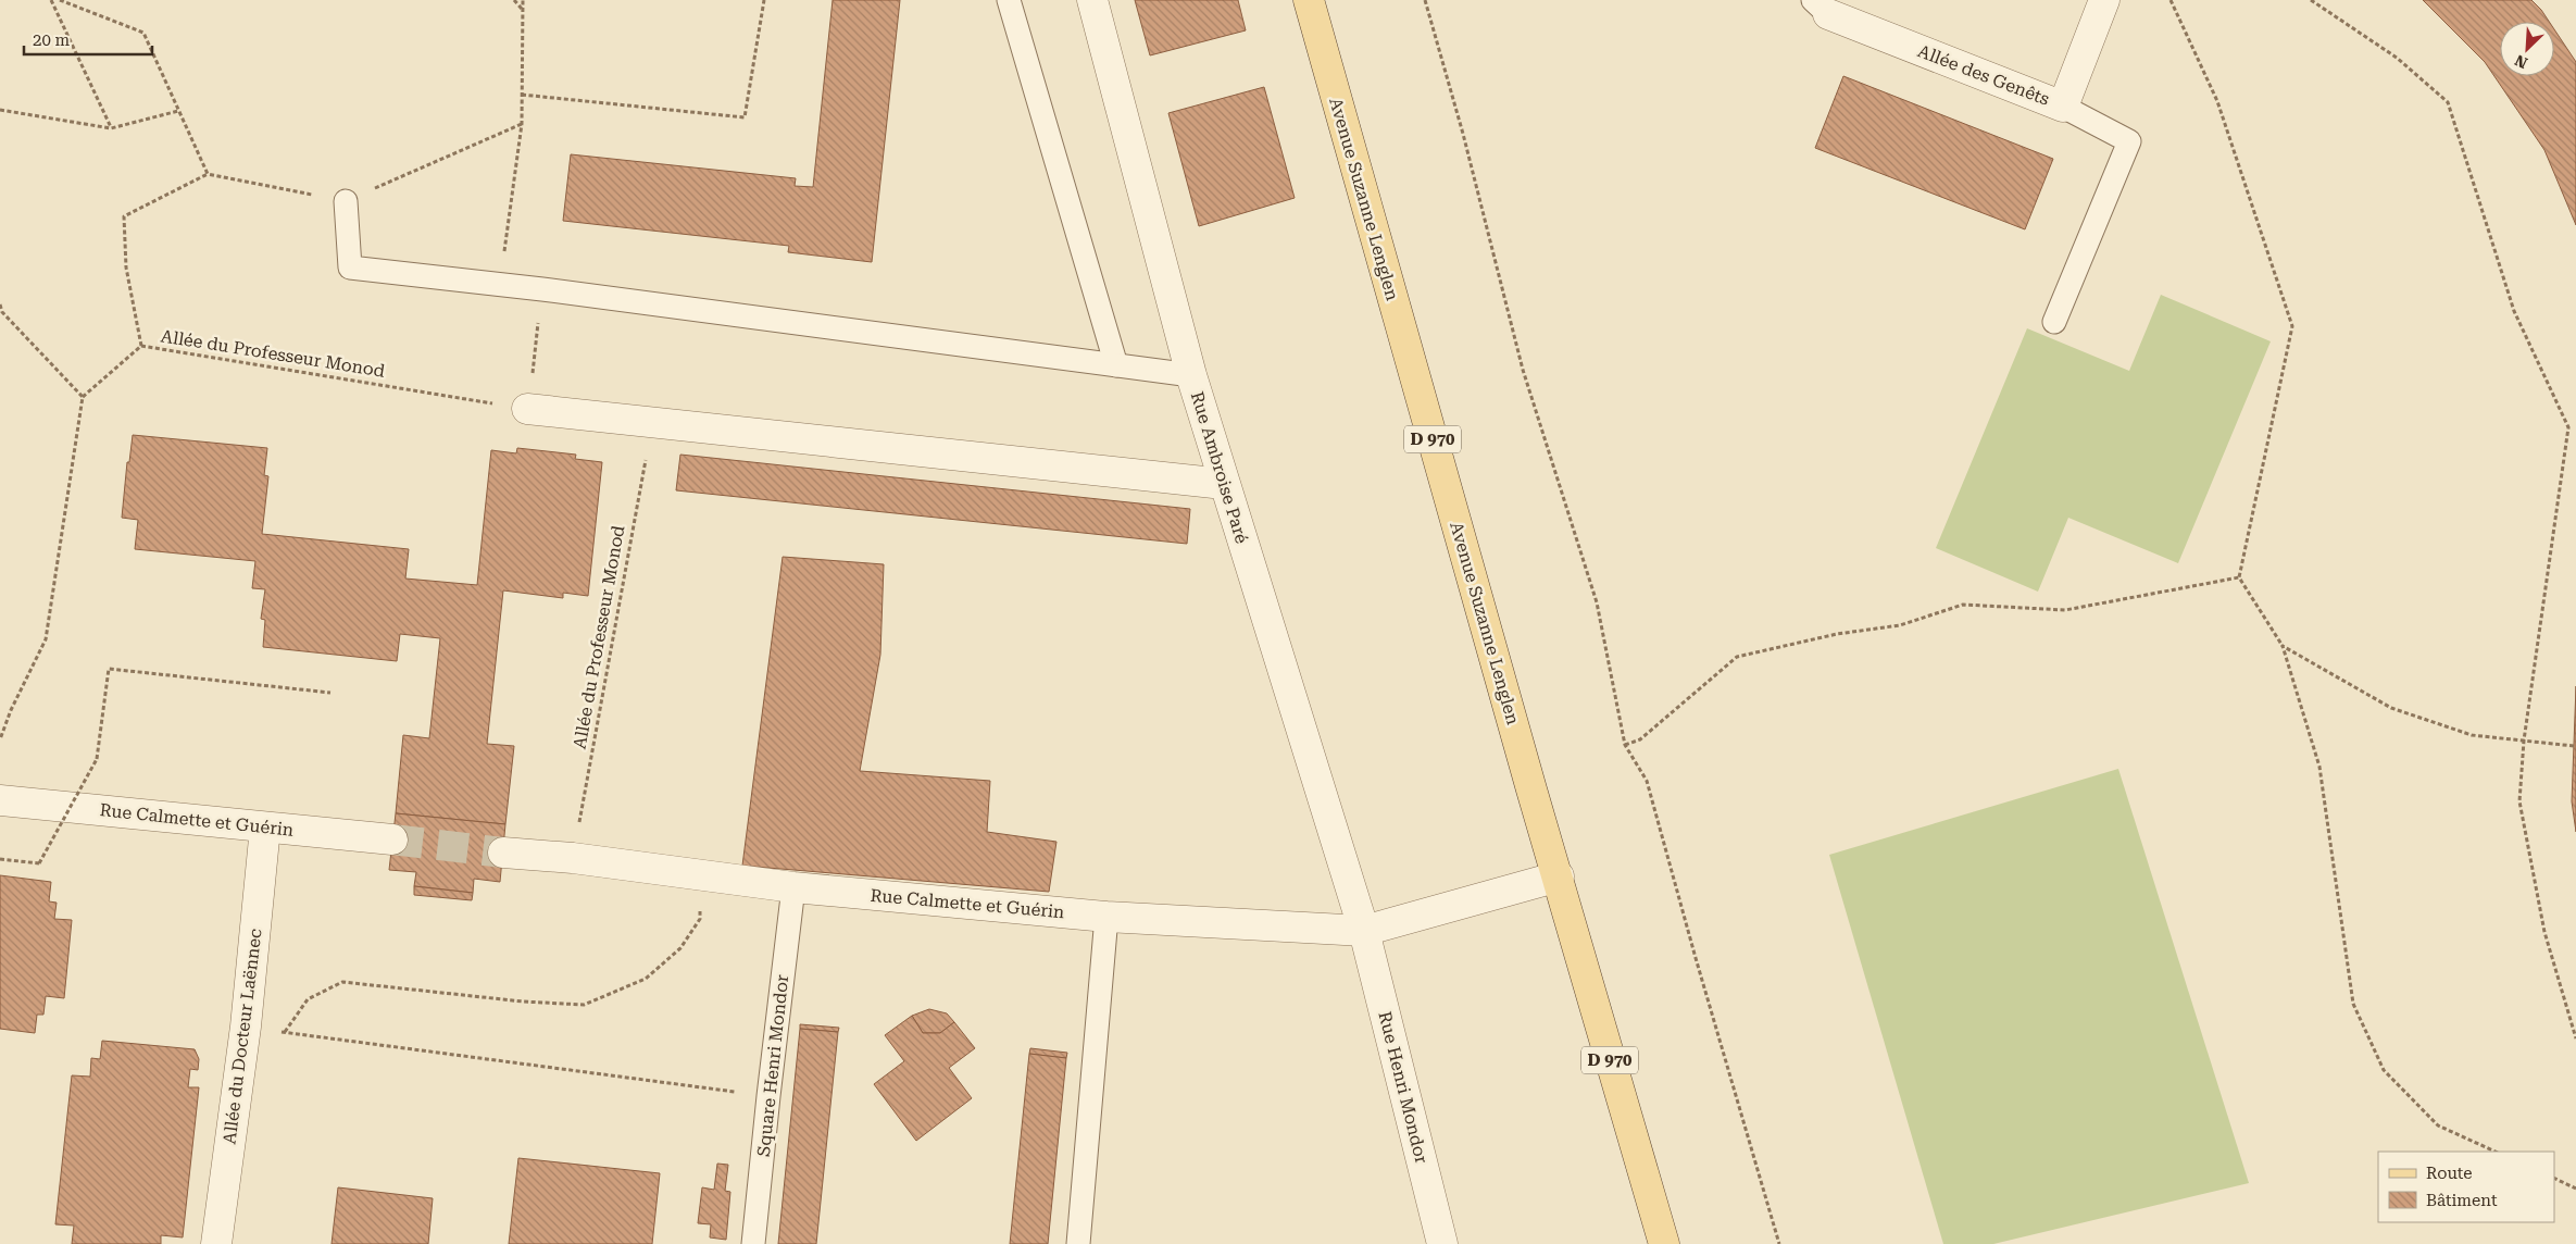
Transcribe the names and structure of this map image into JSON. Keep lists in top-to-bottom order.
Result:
{
  "streets": {
    "main road": ["Avenue Suzanne Lenglen", "D 970"],
    "street": [
      "Allée des Genêts",
      "Rue Ambroise Paré",
      "Rue Calmette et Guérin",
      "Allée du Docteur Laënnec",
      "Rue Henri Mondor"
    ],
    "lane": ["Square Henri Mondor"],
    "path": ["Allée du Professeur Monod"]
  },
  "crossings": [
    ["Avenue Suzanne Lenglen", "Rue Calmette et Guérin"],
    ["Allée du Professeur Monod", "Rue Calmette et Guérin"],
    ["Rue Ambroise Paré", "Rue Calmette et Guérin"],
    ["Rue Ambroise Paré", "Rue Henri Mondor"],
    ["Rue Calmette et Guérin", "Allée du Docteur Laënnec"],
    ["Rue Calmette et Guérin", "Square Henri Mondor"],
    ["Rue Calmette et Guérin", "Rue Henri Mondor"]
  ],
  "legend": ["Route", "Bâtiment"],
  "scale_bar": "20 m",
  "north": "bottom left"
}
